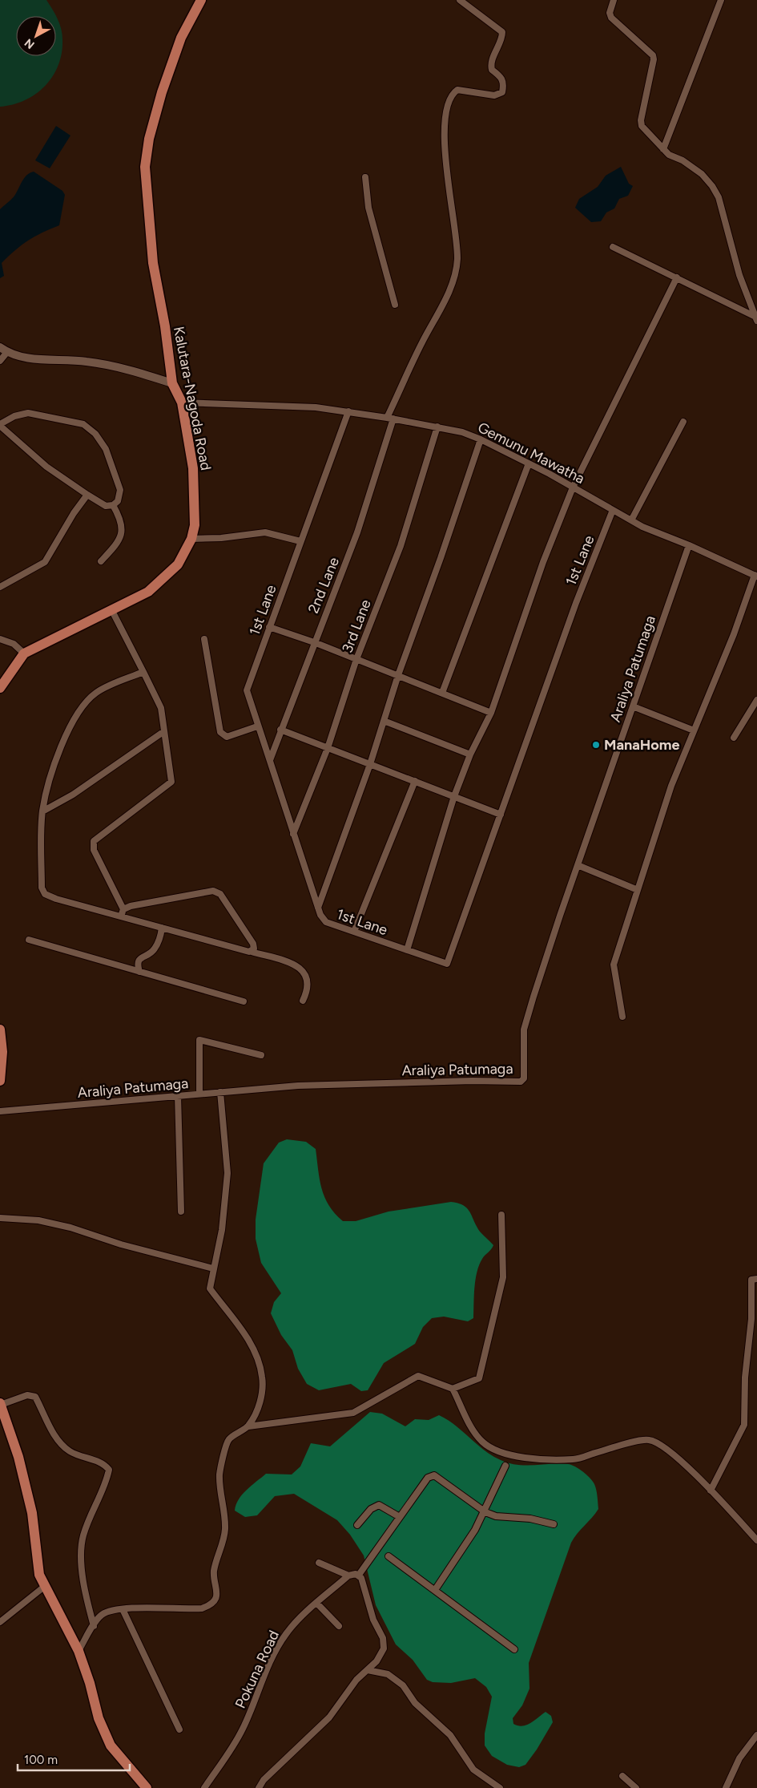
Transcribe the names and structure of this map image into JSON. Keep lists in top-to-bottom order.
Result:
{
  "streets": {
    "main road": ["Kalutara-Nagoda Road"],
    "street": [
      "Gemunu Mawatha",
      "1st Lane",
      "2nd Lane",
      "3rd Lane",
      "Araliya Patumaga",
      "Pokuna Road"
    ]
  },
  "crossings": [
    ["Kalutara-Nagoda Road", "Gemunu Mawatha"],
    ["Gemunu Mawatha", "1st Lane"],
    ["Gemunu Mawatha", "2nd Lane"],
    ["Gemunu Mawatha", "3rd Lane"],
    ["Gemunu Mawatha", "Araliya Patumaga"],
    ["1st Lane", "2nd Lane"],
    ["1st Lane", "3rd Lane"]
  ],
  "places": ["ManaHome"],
  "scale_bar": "100 m",
  "north": "bottom left"
}
